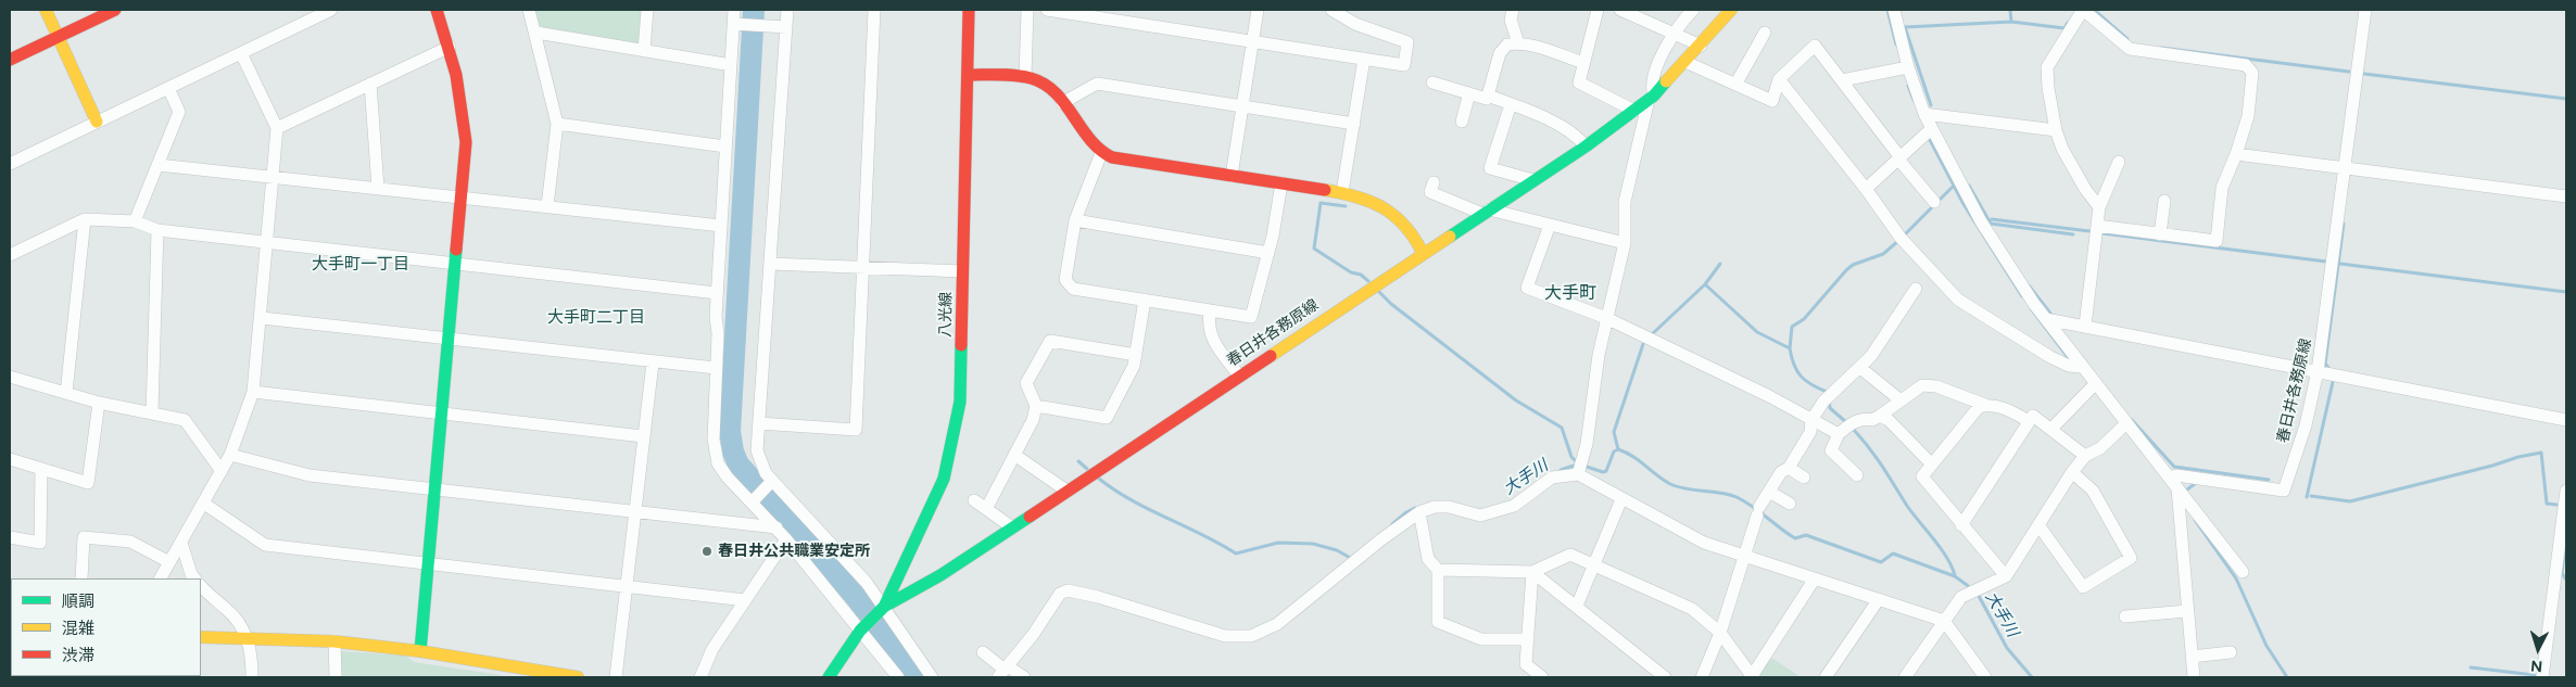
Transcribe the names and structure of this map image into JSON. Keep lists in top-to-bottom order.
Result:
{
  "streets": {
    "street": ["八光線", "春日井各務原線"]
  },
  "crossings": [
    ["八光線", "春日井各務原線"]
  ],
  "districts": ["大手町一丁目", "大手町", "大手町二丁目"],
  "water": ["大手川"],
  "places": ["春日井公共職業安定所"],
  "legend": ["順調", "混雑", "渋滞"],
  "north": "bottom"
}
